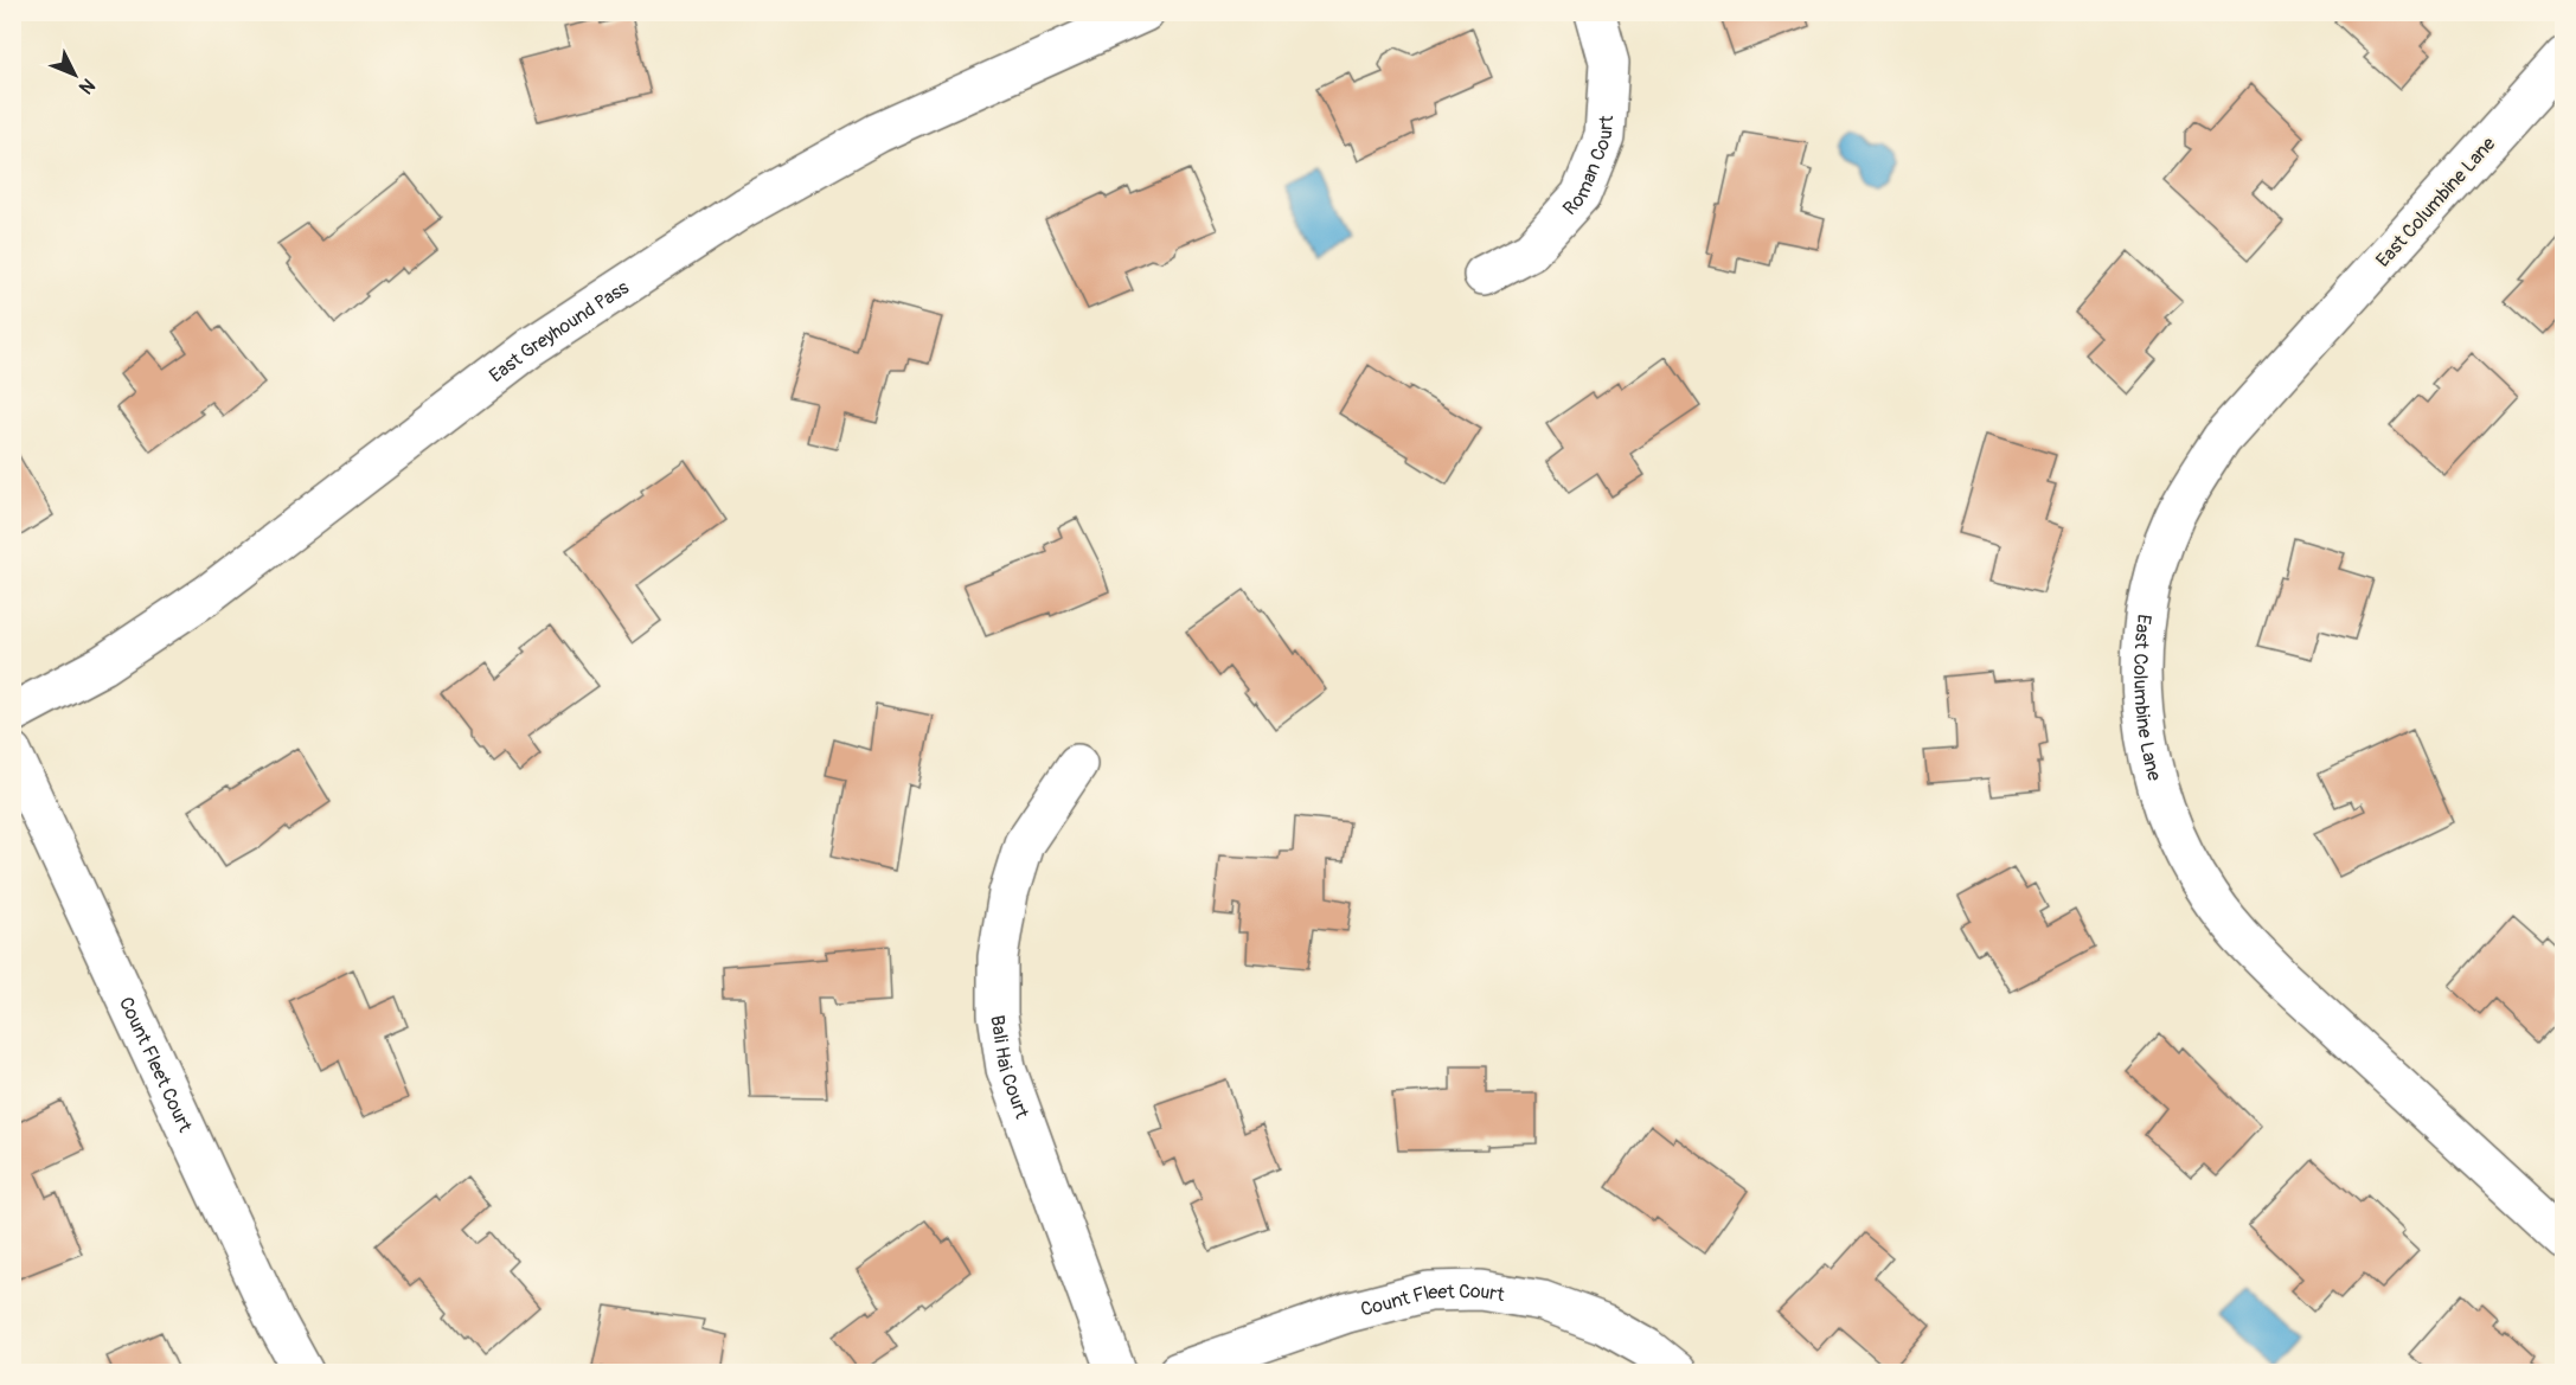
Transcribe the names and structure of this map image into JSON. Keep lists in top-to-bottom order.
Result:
{
  "streets": {
    "street": [
      "Roman Court",
      "East Columbine Lane",
      "East Greyhound Pass",
      "Count Fleet Court",
      "Bali Hai Court"
    ]
  },
  "north": "bottom right"
}
